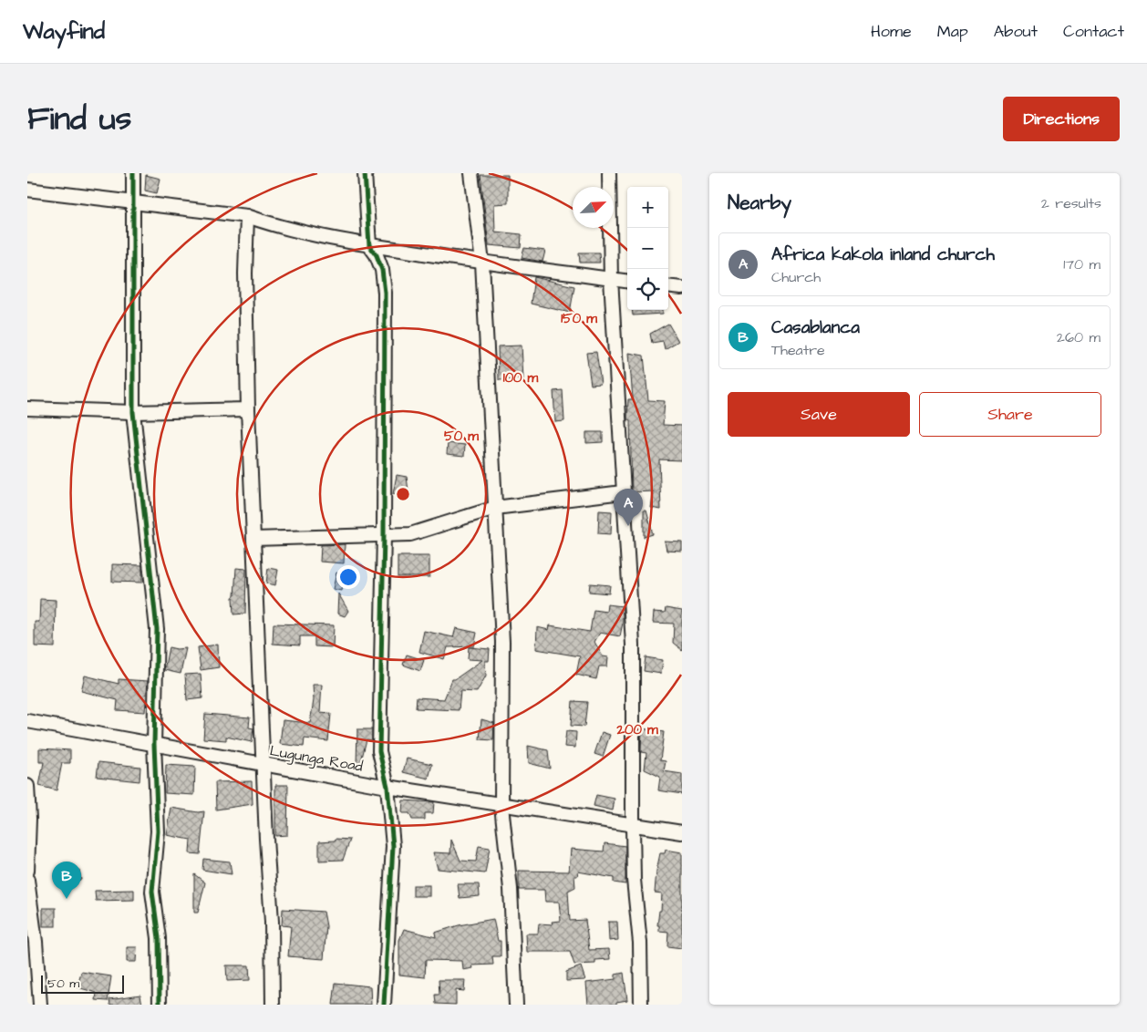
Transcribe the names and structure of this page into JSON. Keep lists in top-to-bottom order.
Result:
{
  "streets": {
    "street": ["Lugunga Road"]
  },
  "scale_bar": "50 m",
  "north": "top right",
  "page": {
    "header": "Wayfind",
    "nav": [
      "Home",
      "Map",
      "About",
      "Contact"
    ],
    "title": "Find us",
    "buttons": [
      "Directions",
      ["Save", "Share"]
    ],
    "heading": ["Nearby", "2 results"],
    "map_buttons": ["+", "−"],
    "list": [
      {
        "mark": "A",
        "name": "Africa kakola inland church",
        "note": "Church",
        "value": "170 m"
      },
      {
        "mark": "B",
        "name": "Casablanca",
        "note": "Theatre",
        "value": "260 m"
      }
    ],
    "pins": ["A", "B"],
    "scale": "50 m"
  },
  "rings": [
    "150 m",
    "100 m",
    "50 m",
    "200 m"
  ]
}
